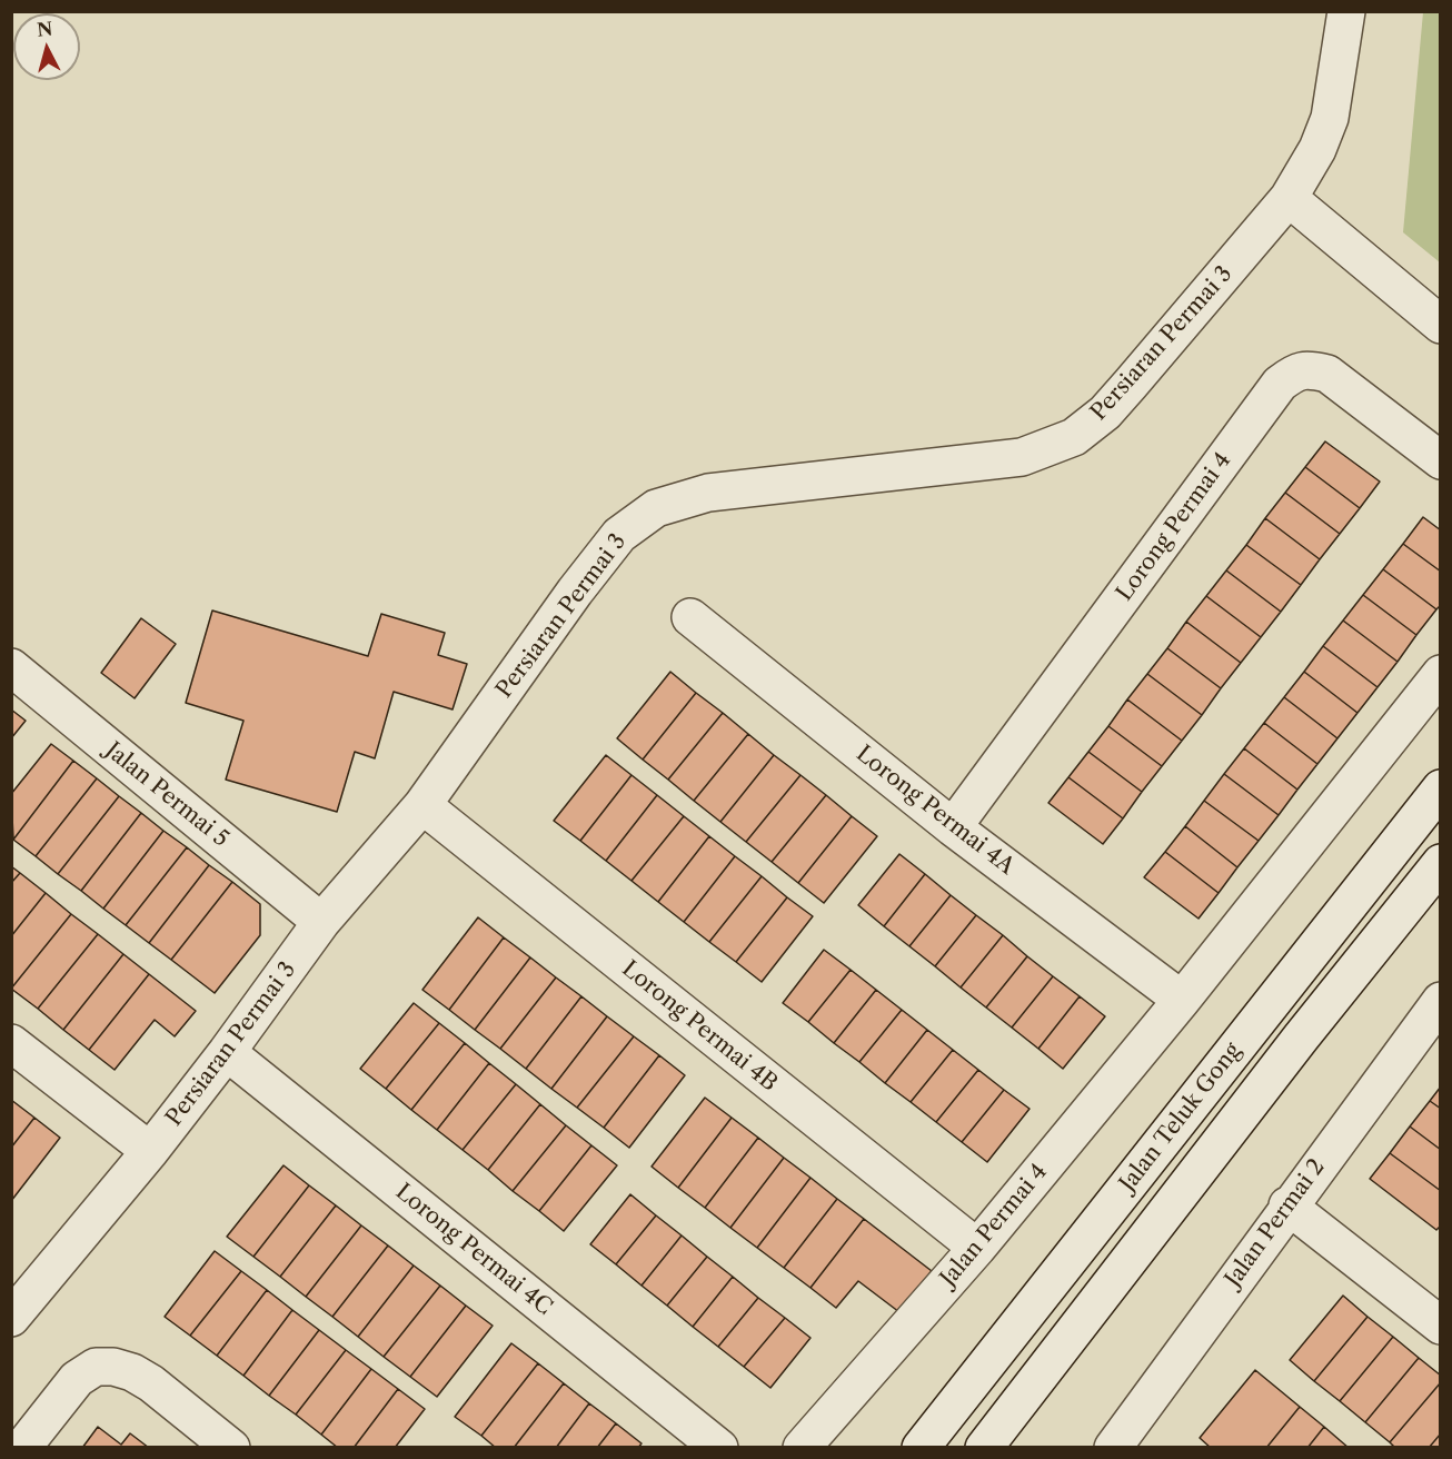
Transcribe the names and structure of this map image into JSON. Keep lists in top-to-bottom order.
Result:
{
  "streets": {
    "street": [
      "Persiaran Permai 3",
      "Lorong Permai 4",
      "Jalan Permai 5",
      "Lorong Permai 4A",
      "Lorong Permai 4B",
      "Jalan Teluk Gong",
      "Jalan Permai 2",
      "Jalan Permai 4",
      "Lorong Permai 4C"
    ]
  },
  "crossings": [
    ["Persiaran Permai 3", "Jalan Permai 5"],
    ["Persiaran Permai 3", "Lorong Permai 4B"],
    ["Persiaran Permai 3", "Lorong Permai 4C"],
    ["Lorong Permai 4", "Lorong Permai 4A"],
    ["Lorong Permai 4A", "Jalan Permai 4"],
    ["Lorong Permai 4B", "Jalan Permai 4"]
  ],
  "north": "top"
}
